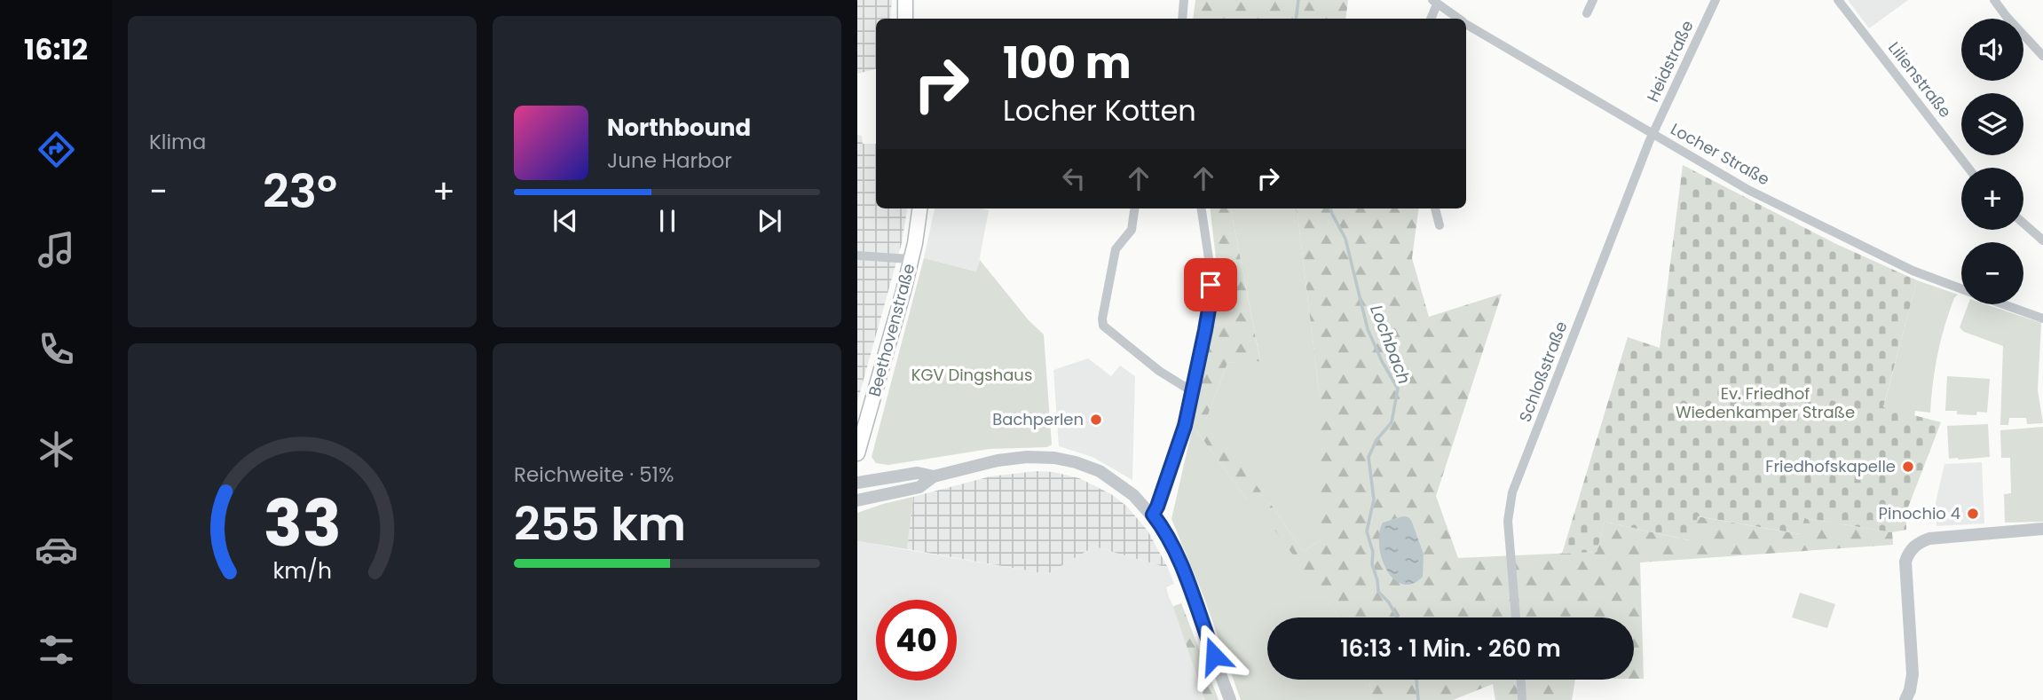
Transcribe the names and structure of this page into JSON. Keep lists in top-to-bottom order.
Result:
{
  "streets": {
    "main road": ["Beethovenstraße"],
    "street": [
      "Heidstraße",
      "Lilienstraße",
      "Locher Straße",
      "Schloßstraße"
    ]
  },
  "crossings": [
    ["Heidstraße", "Locher Straße"],
    ["Heidstraße", "Schloßstraße"],
    ["Locher Straße", "Schloßstraße"]
  ],
  "water": ["Lochbach"],
  "parks": ["KGV Dingshaus", "Ev. Friedhof Wiedenkamper Straße"],
  "places": ["Bachperlen", "Friedhofskapelle", "Pinochio 4"],
  "page": {
    "tabs": "16:12",
    "tile": [
      "Klima",
      ["Reichweite · 51%", "255 km"]
    ],
    "map_buttons": ["+", "−"],
    "turn": ["100 m", "Locher Kotten"],
    "song": ["Northbound", "June Harbor"],
    "heat": ["−", "23°", "+"],
    "limit": "40",
    "trip": "16:13 · 1 Min. · 260 m",
    "gauge": ["33", "km/h"]
  }
}
